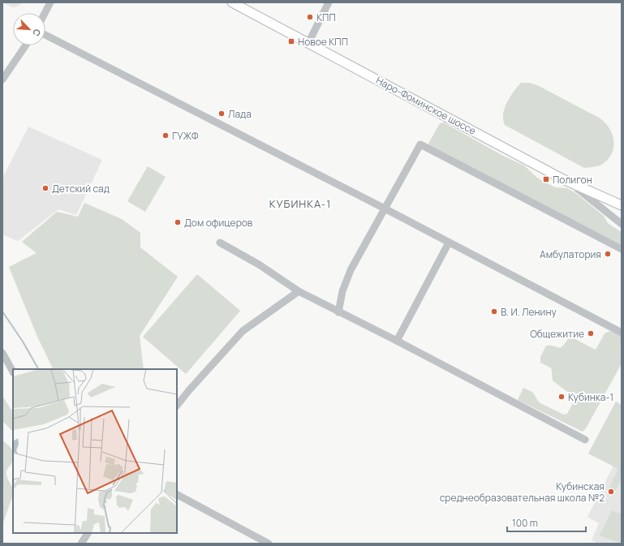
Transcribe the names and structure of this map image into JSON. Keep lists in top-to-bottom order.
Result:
{
  "streets": {
    "main road": ["Наро-Фоминское шоссе"]
  },
  "districts": ["КУБИНКА-1"],
  "places": {
    "other": [
      "КПП",
      "Лада",
      "ГУЖФ",
      "Детский сад",
      "Дом офицеров",
      "Амбулатория",
      "В. И. Ленину",
      "Общежитие",
      "Кубинка-1",
      "Кубинская среднеобразовательная школа №2"
    ],
    "transit": ["Новое КПП", "Полигон"]
  },
  "scale_bar": "100 m",
  "north": "bottom right"
}
